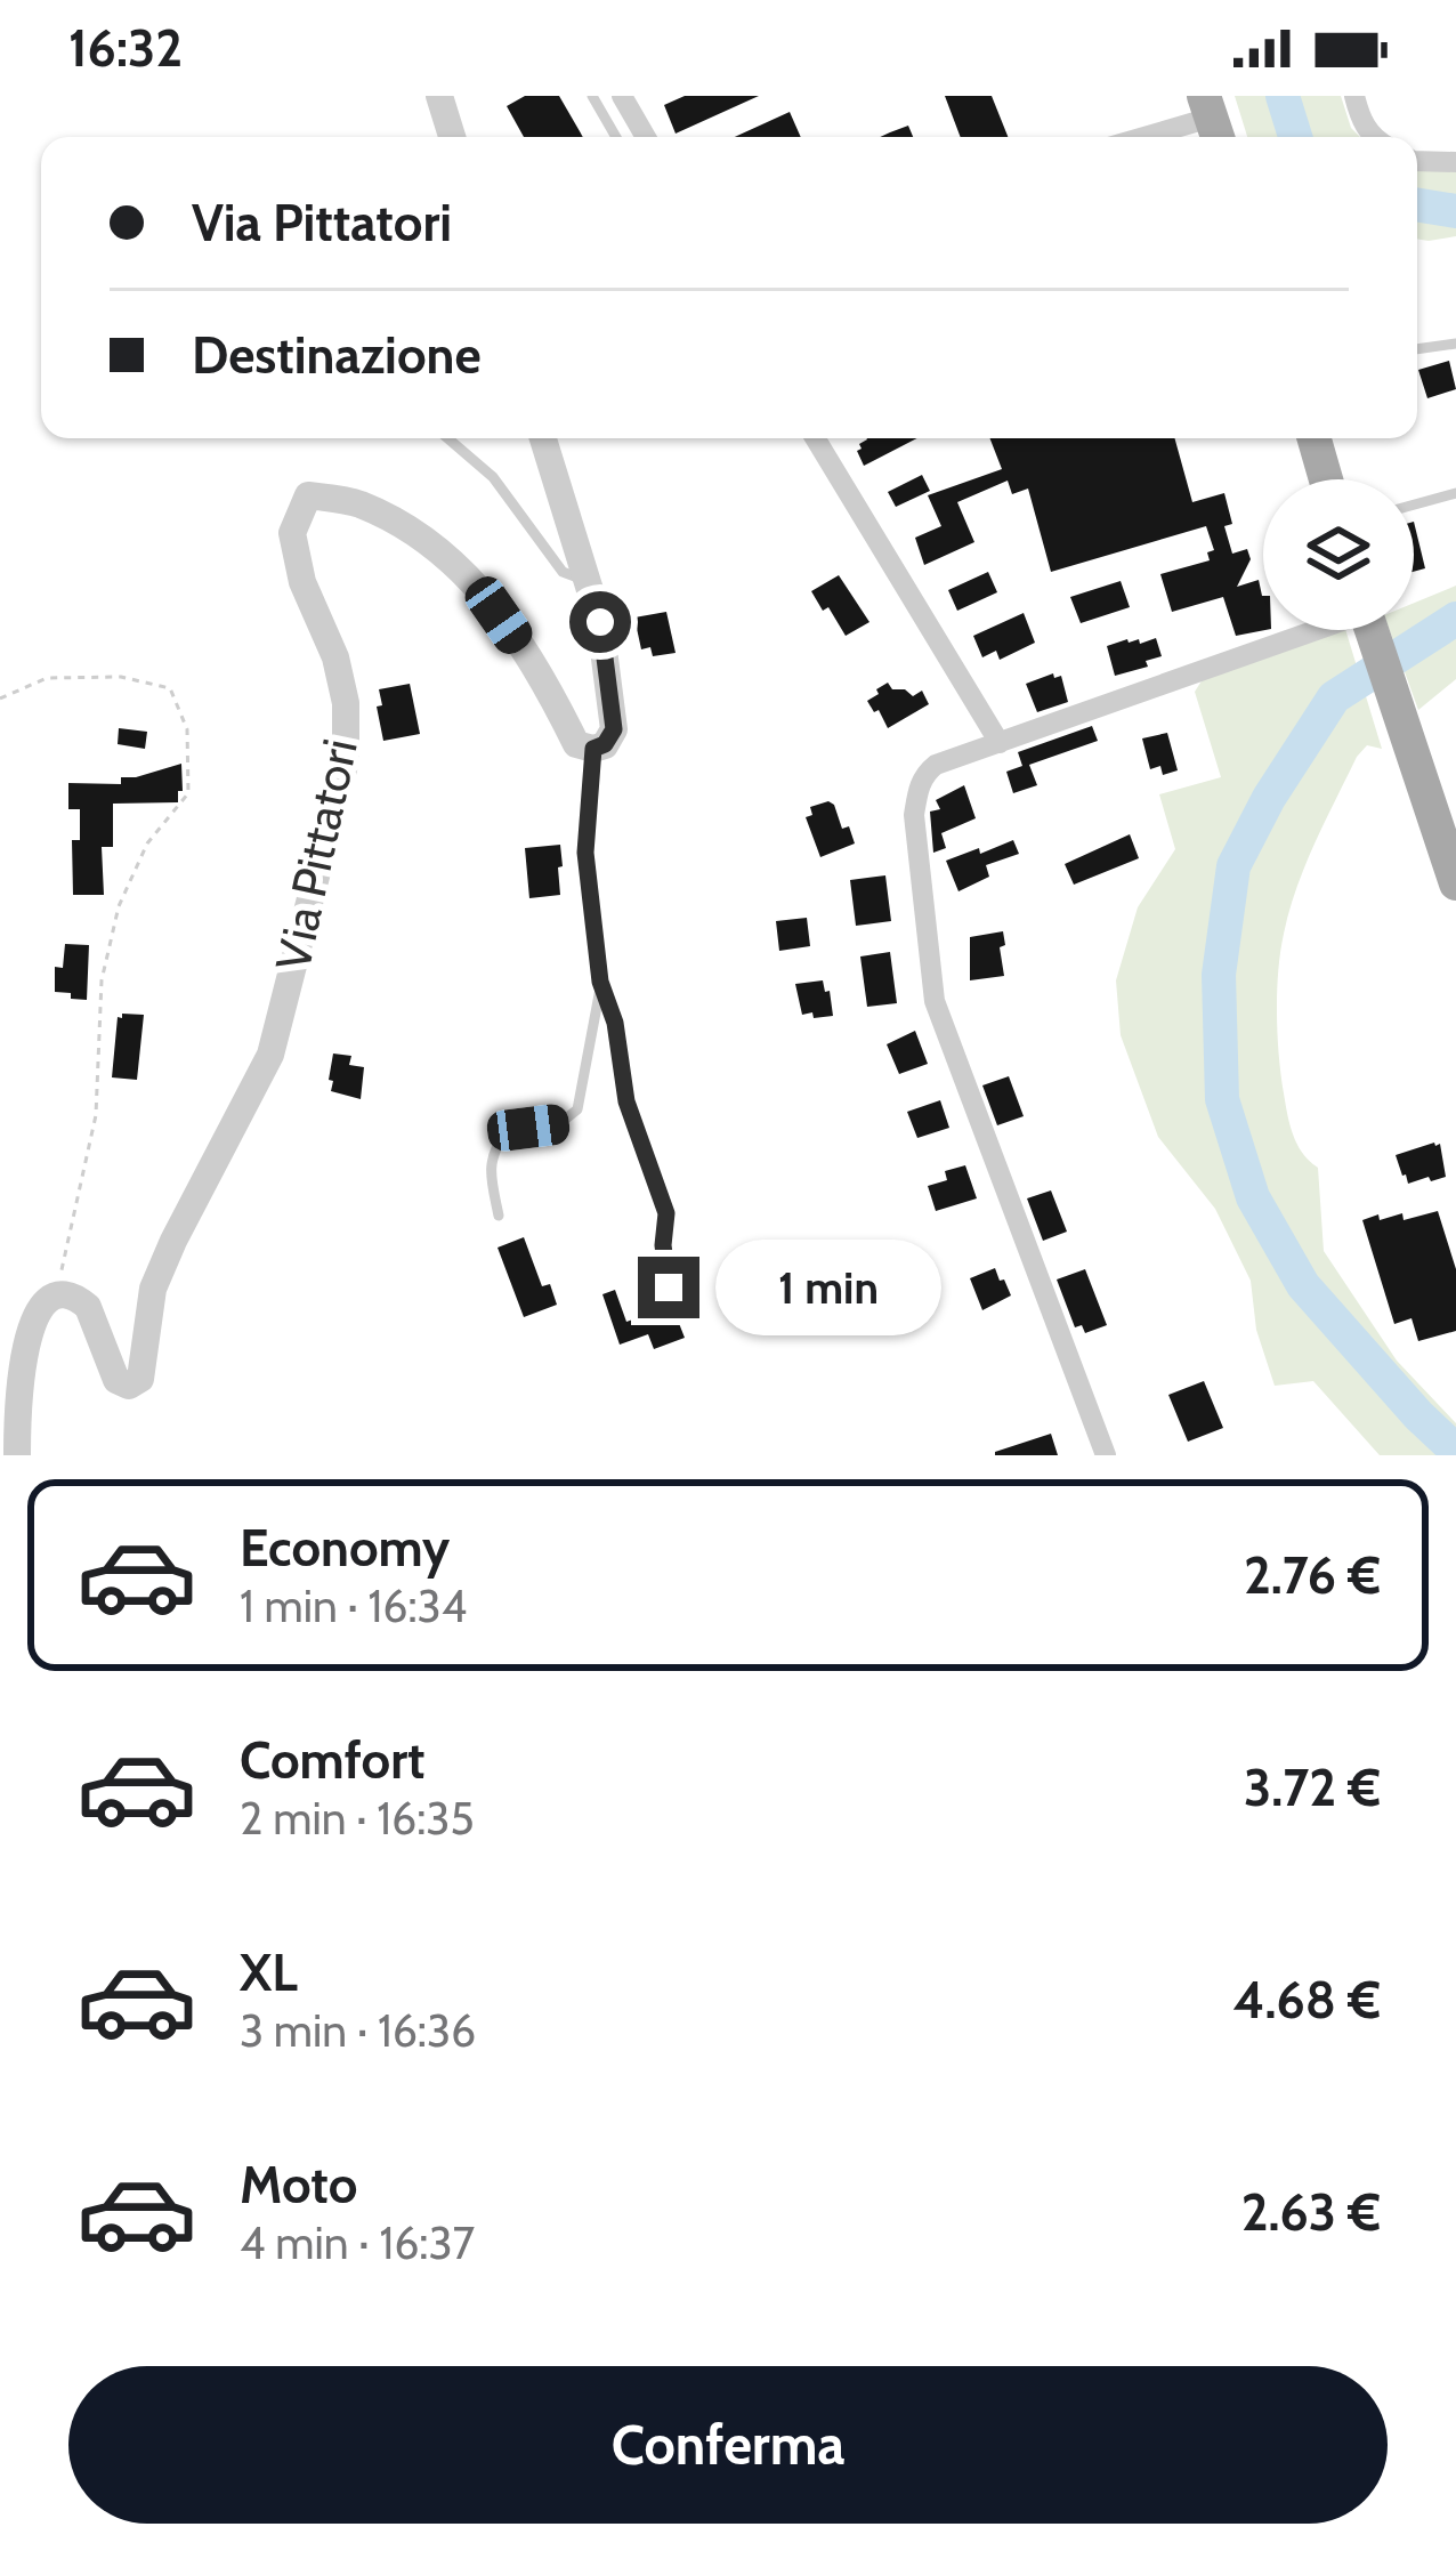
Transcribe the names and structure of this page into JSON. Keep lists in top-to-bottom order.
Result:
{
  "streets": {
    "street": ["Via Pittatori"]
  },
  "page": {
    "status": "16:32",
    "banner": ["Via Pittatori", "Destinazione"],
    "bubble": "1 min",
    "list": [
      {
        "name": "Economy",
        "note": "1 min · 16:34",
        "value": "2.76 €"
      },
      {
        "name": "Comfort",
        "note": "2 min · 16:35",
        "value": "3.72 €"
      },
      {
        "name": "XL",
        "note": "3 min · 16:36",
        "value": "4.68 €"
      },
      {
        "name": "Moto",
        "note": "4 min · 16:37",
        "value": "2.63 €"
      }
    ],
    "buttons": "Conferma"
  }
}
